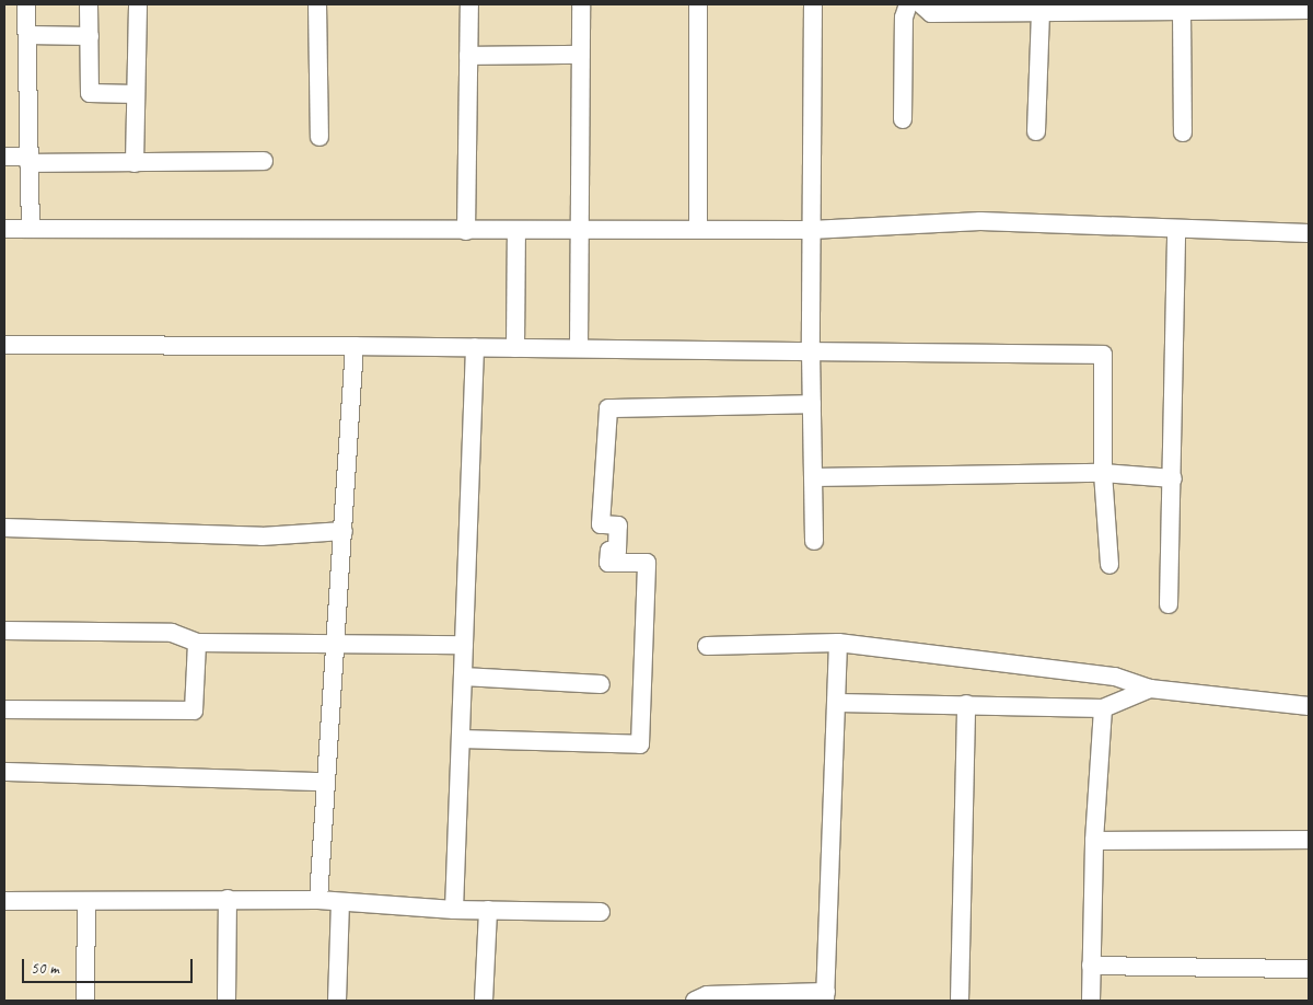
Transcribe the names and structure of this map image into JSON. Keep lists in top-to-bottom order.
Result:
{
  "scale_bar": "50 m"
}
